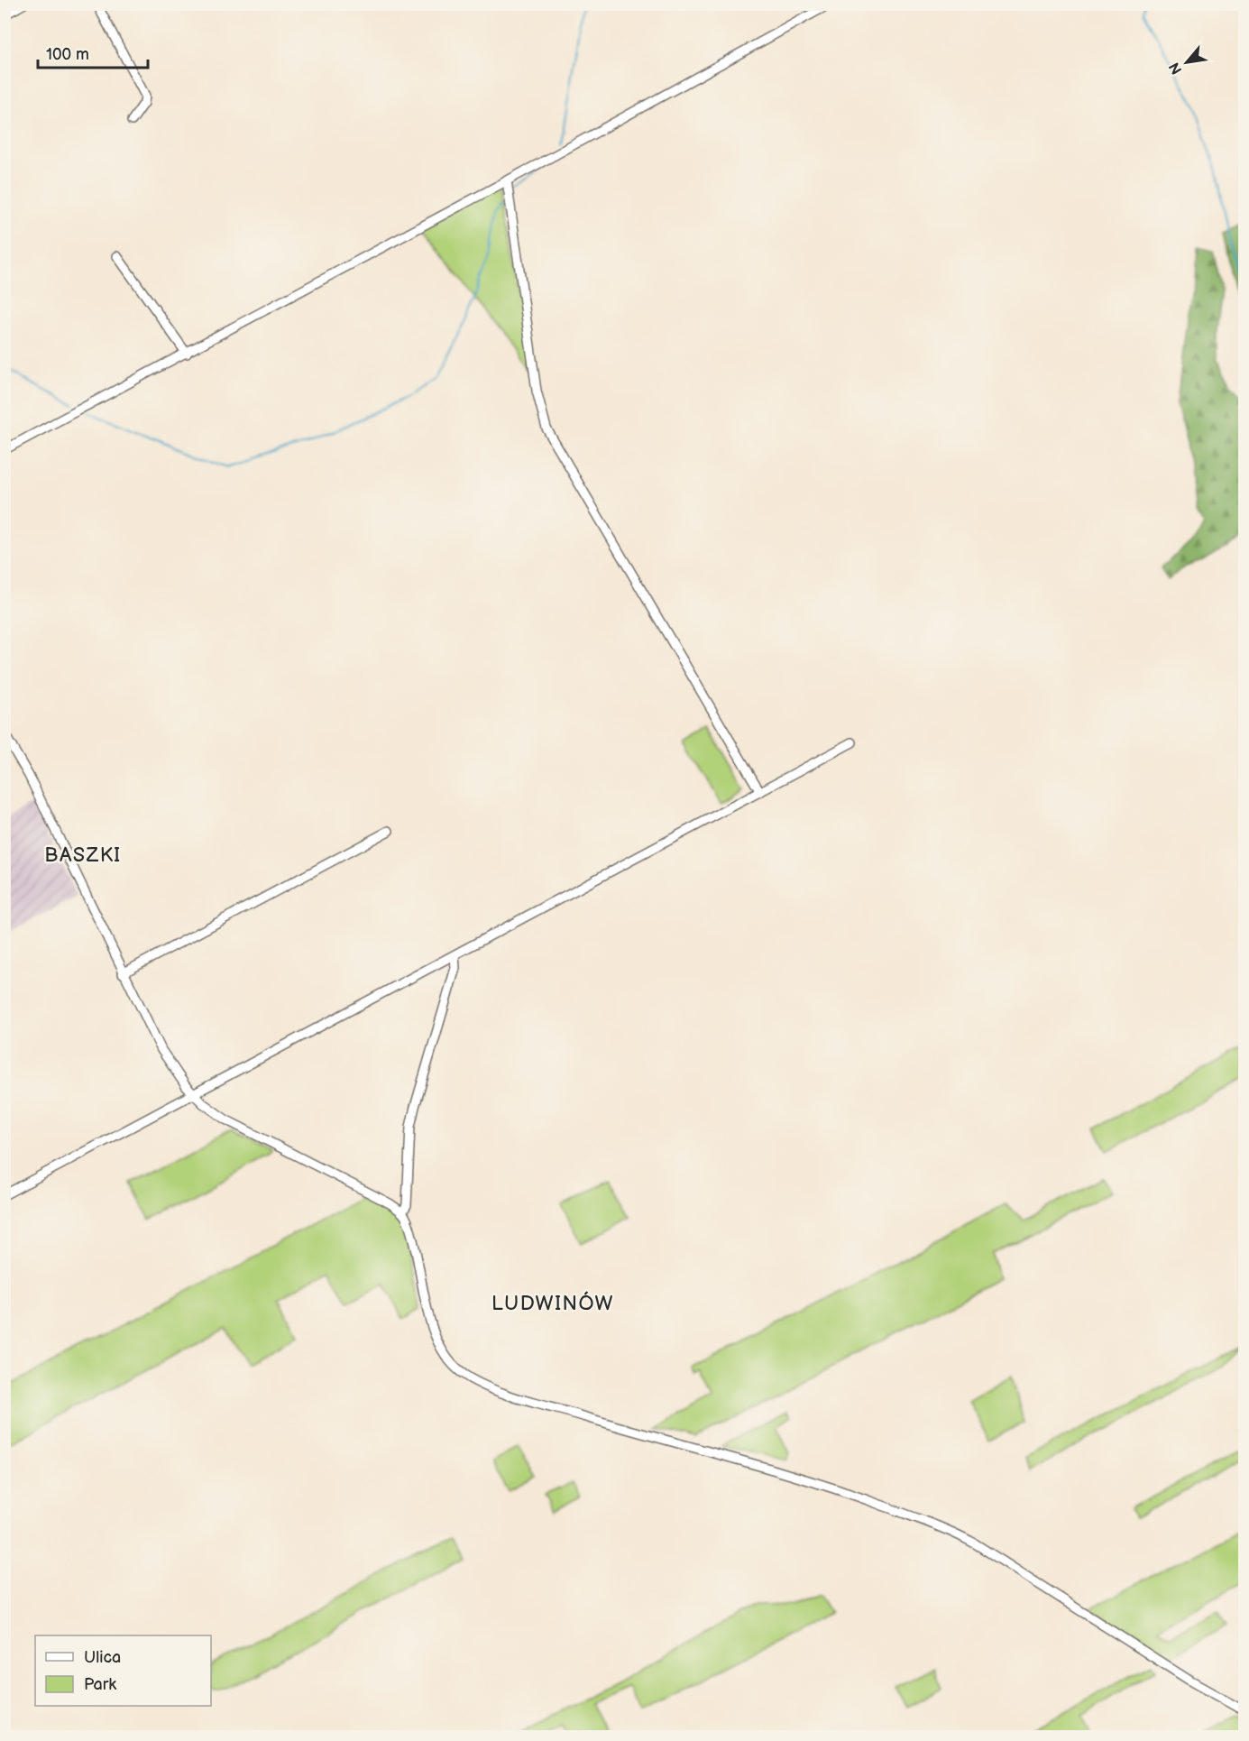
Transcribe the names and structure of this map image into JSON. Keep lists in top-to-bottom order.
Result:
{
  "districts": ["BASZKI", "LUDWINÓW"],
  "legend": ["Ulica", "Park"],
  "scale_bar": "100 m",
  "north": "bottom left"
}
